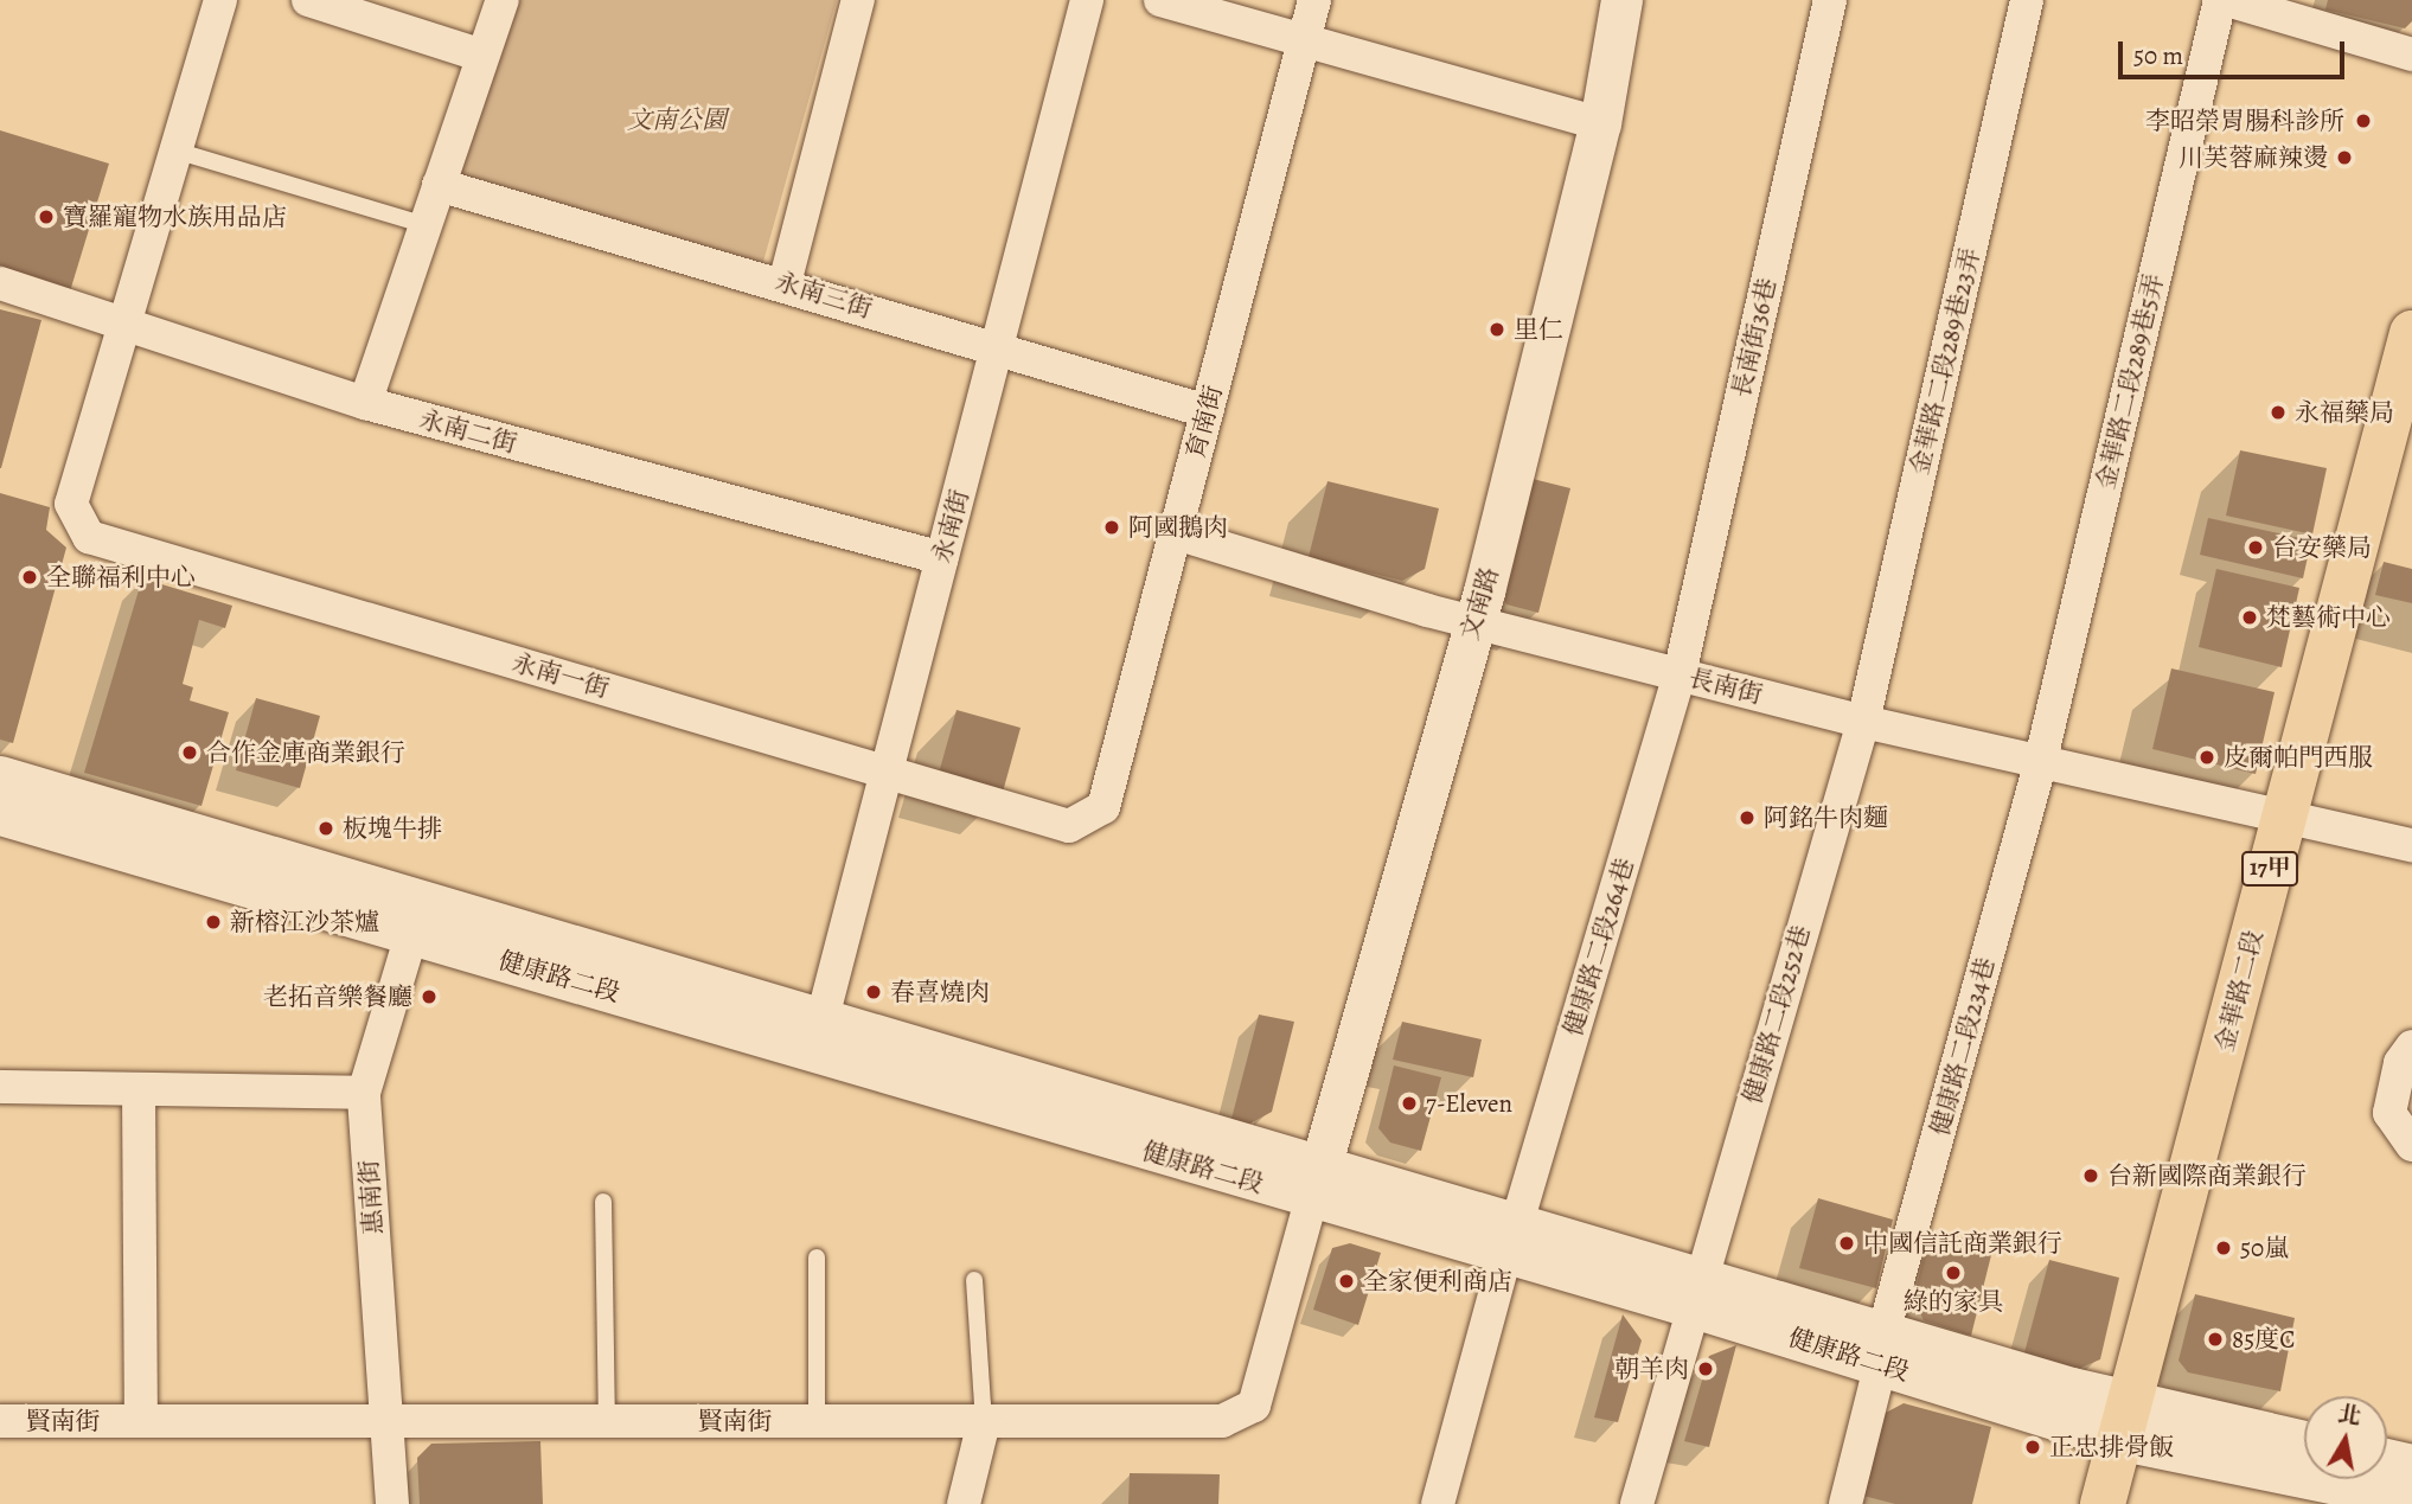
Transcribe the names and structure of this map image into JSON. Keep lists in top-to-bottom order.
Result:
{
  "streets": {
    "main road": ["17甲", "金華路二段"],
    "street": [
      "永南三街",
      "長南街36巷",
      "金華路二段289巷23弄",
      "金華路二段289巷5弄",
      "育南街",
      "永南二街",
      "永南街",
      "文南路",
      "永南一街",
      "長南街",
      "健康路二段264巷",
      "健康路二段",
      "健康路二段252巷",
      "健康路二段234巷",
      "惠南街",
      "賢南街"
    ]
  },
  "crossings": [
    ["永南三街", "育南街"],
    ["永南三街", "永南街"],
    ["長南街36巷", "長南街"],
    ["長南街36巷", "健康路二段264巷"],
    ["金華路二段289巷23弄", "長南街"],
    ["金華路二段289巷23弄", "健康路二段252巷"],
    ["金華路二段289巷5弄", "長南街"],
    ["金華路二段289巷5弄", "健康路二段234巷"],
    ["育南街", "永南一街"],
    ["育南街", "長南街"],
    ["永南二街", "永南街"],
    ["永南二街", "永南一街"],
    ["永南街", "永南一街"],
    ["永南街", "健康路二段"],
    ["文南路", "長南街"],
    ["文南路", "健康路二段"],
    ["文南路", "賢南街"],
    ["長南街", "健康路二段264巷"],
    ["長南街", "金華路二段"],
    ["長南街", "健康路二段252巷"],
    ["長南街", "健康路二段234巷"],
    ["健康路二段264巷", "健康路二段"],
    ["健康路二段", "金華路二段"],
    ["健康路二段", "健康路二段252巷"],
    ["健康路二段", "健康路二段234巷"],
    ["健康路二段", "惠南街"],
    ["健康路二段", "賢南街"],
    ["惠南街", "賢南街"]
  ],
  "parks": ["文南公園"],
  "places": [
    "李昭榮胃腸科診所",
    "川芙蓉麻辣燙",
    "寶羅寵物水族用品店",
    "里仁",
    "永福藥局",
    "阿國鵝肉",
    "台安藥局",
    "全聯福利中心",
    "梵藝術中心",
    "合作金庫商業銀行",
    "皮爾帕門西服",
    "阿銘牛肉麵",
    "板塊牛排",
    "新榕江沙茶爐",
    "春喜燒肉",
    "老拓音樂餐廳",
    "7-Eleven",
    "台新國際商業銀行",
    "中國信託商業銀行",
    "50嵐",
    "綠的家具",
    "全家便利商店",
    "85度C",
    "朝羊肉",
    "正忠排骨飯"
  ],
  "scale_bar": "50 m",
  "north": "top"
}
